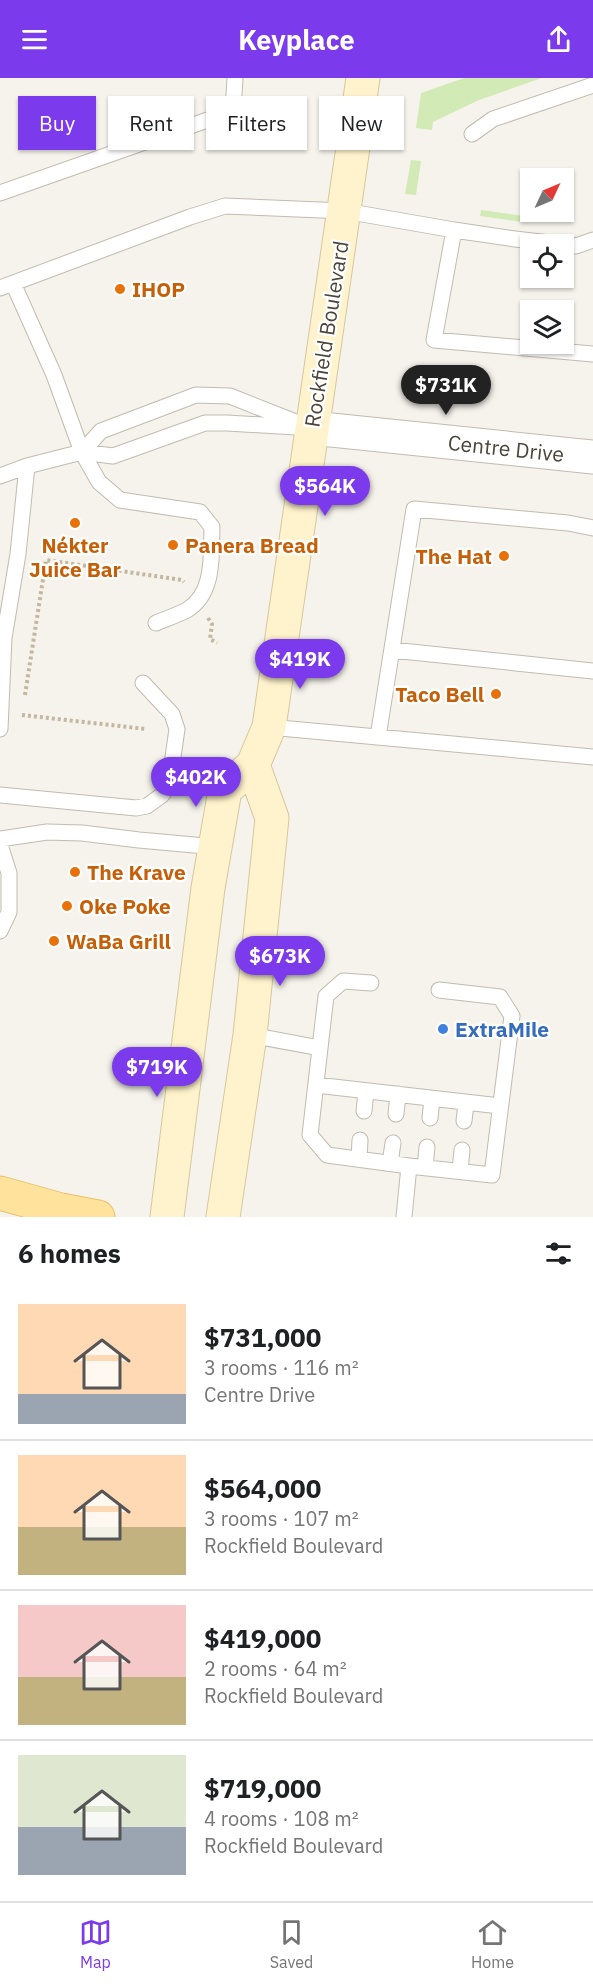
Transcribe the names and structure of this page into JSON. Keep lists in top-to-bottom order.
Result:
{
  "streets": {
    "main road": ["Rockfield Boulevard"],
    "street": ["Centre Drive"]
  },
  "crossings": [
    ["Rockfield Boulevard", "Centre Drive"]
  ],
  "places": [
    "IHOP",
    "Nékter Juice Bar",
    "Panera Bread",
    "The Hat",
    "Taco Bell",
    "The Krave",
    "Oke Poke",
    "WaBa Grill",
    "ExtraMile"
  ],
  "north": "top right",
  "page": {
    "header": "Keyplace",
    "chip": [
      "Buy",
      "Rent",
      "Filters",
      "New"
    ],
    "price": [
      "$731K",
      "$564K",
      "$419K",
      "$402K",
      "$673K",
      "$719K"
    ],
    "heading": "6 homes",
    "list": [
      {
        "name": "$731,000",
        "note": "3 rooms · 116 m² · Centre Drive"
      },
      {
        "name": "$564,000",
        "note": "3 rooms · 107 m² · Rockfield Boulevard"
      },
      {
        "name": "$419,000",
        "note": "2 rooms · 64 m² · Rockfield Boulevard"
      },
      {
        "name": "$719,000",
        "note": "4 rooms · 108 m² · Rockfield Boulevard"
      }
    ],
    "tabs": ["Map", "Saved", "Home"]
  }
}
